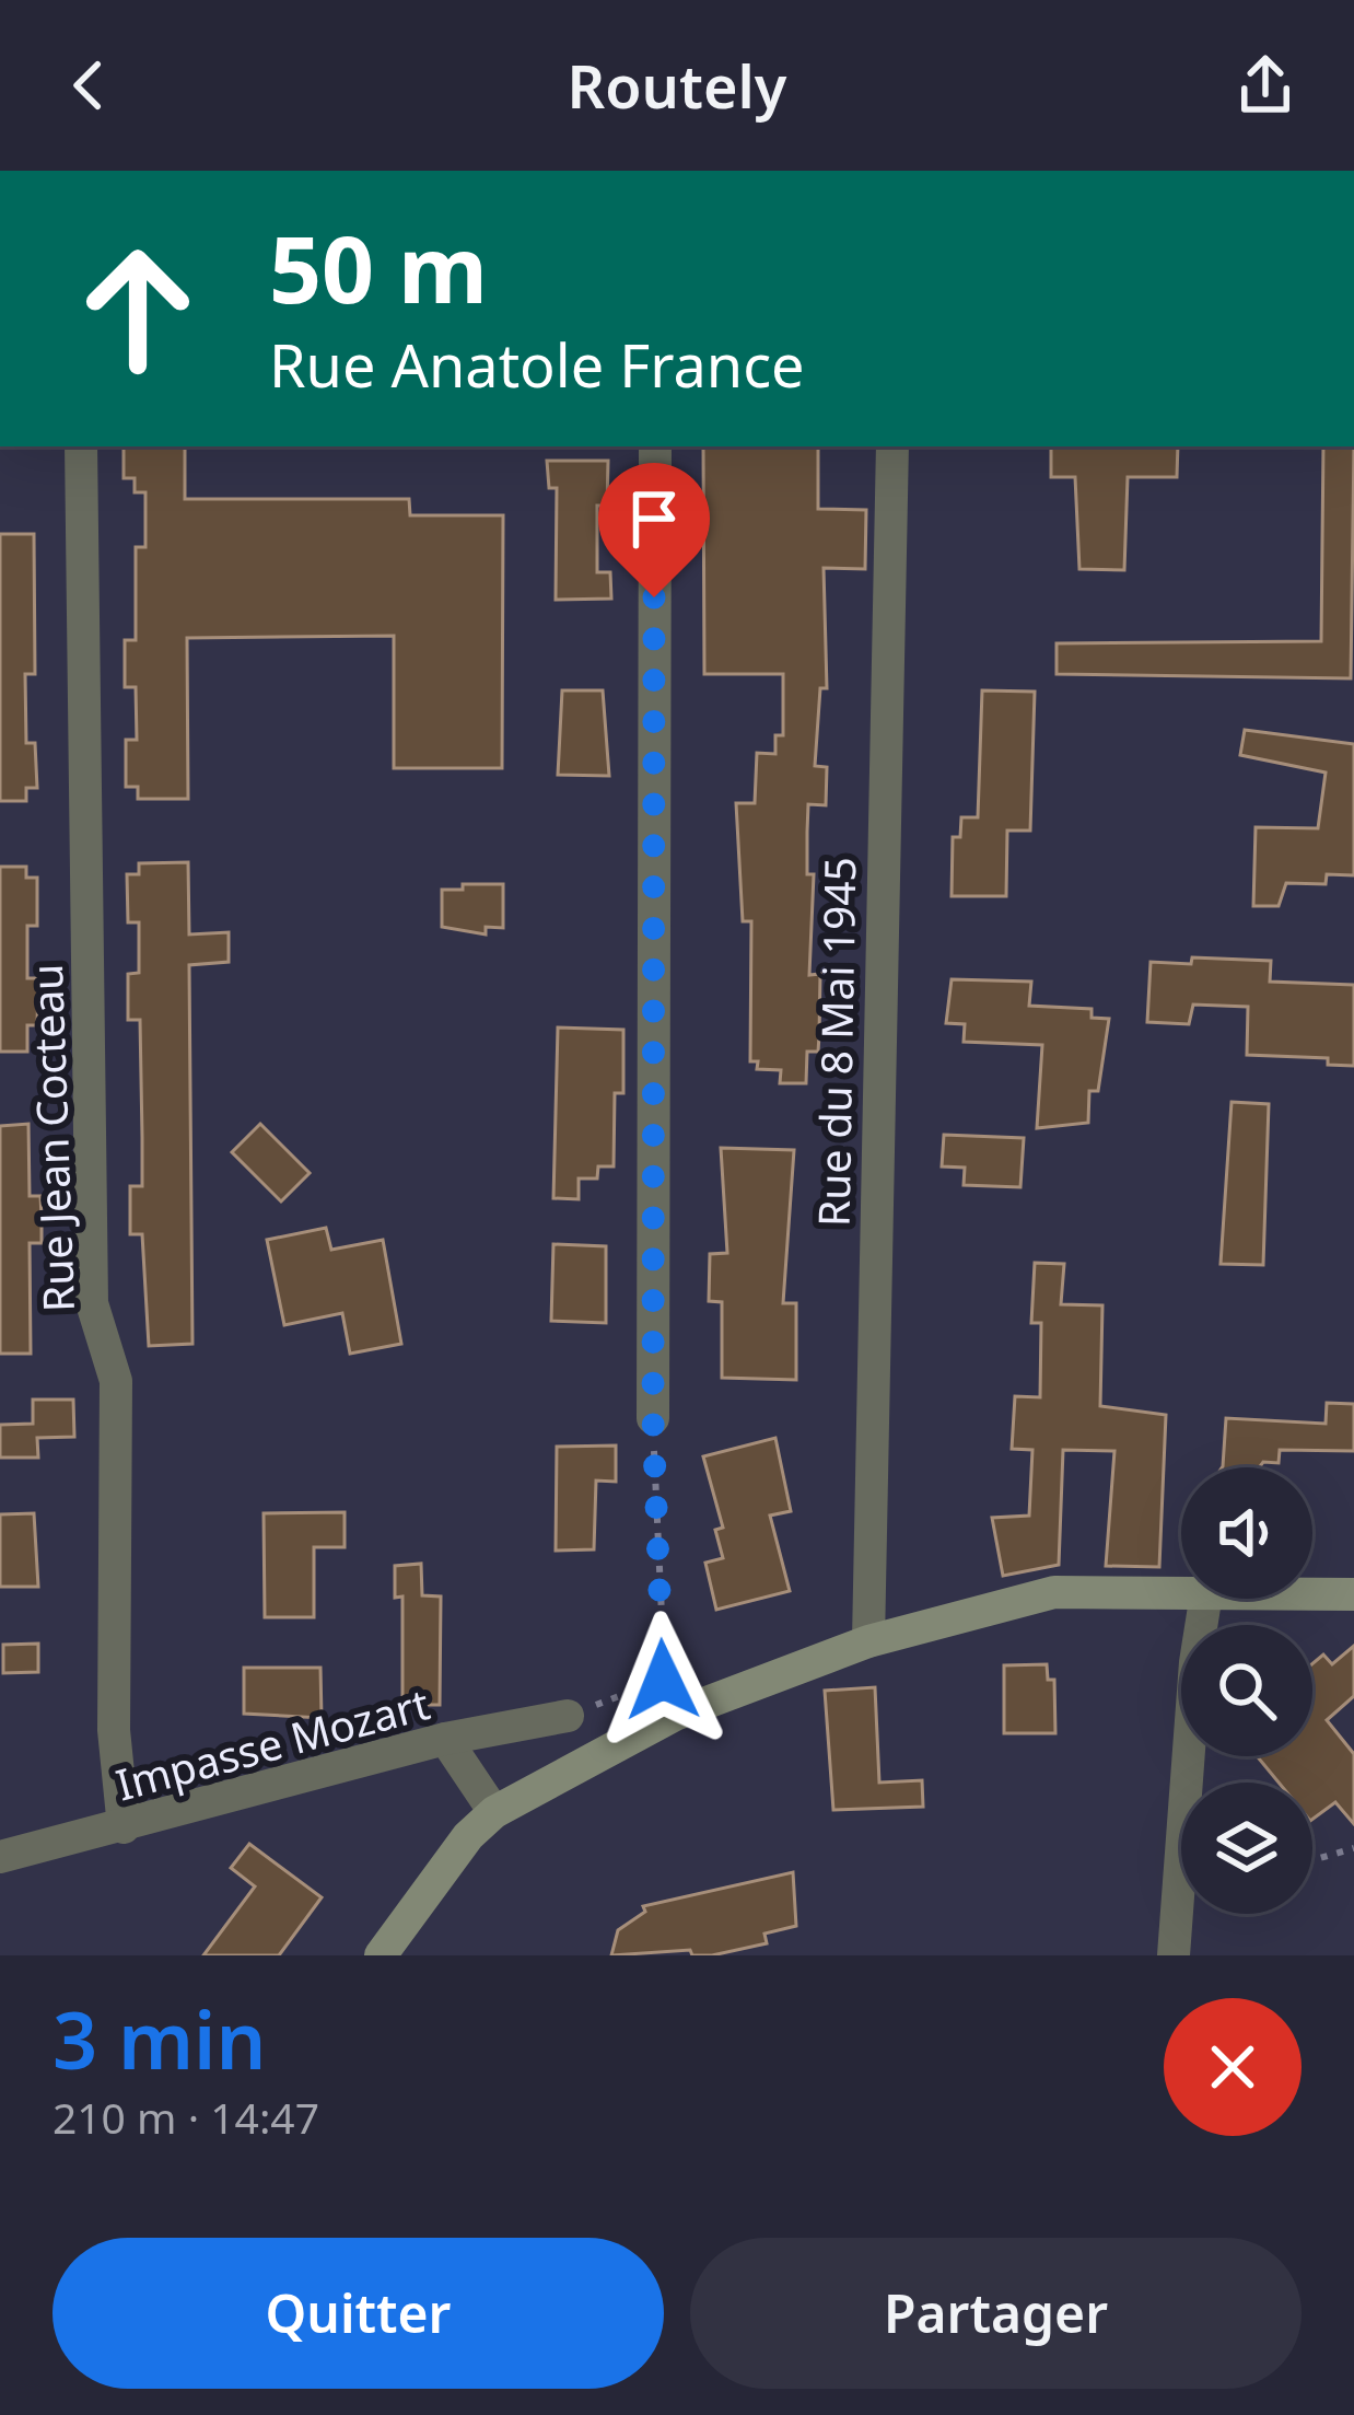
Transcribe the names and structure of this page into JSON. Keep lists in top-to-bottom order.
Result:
{
  "streets": {
    "street": ["Rue du 8 Mai 1945", "Rue Jean Cocteau", "Impasse Mozart"]
  },
  "crossings": [
    ["Rue Jean Cocteau", "Impasse Mozart"]
  ],
  "page": {
    "header": "Routely",
    "turn": ["50 m", "Rue Anatole France"],
    "heading": ["3 min", "210 m · 14:47"],
    "buttons": ["Quitter", "Partager"]
  }
}
